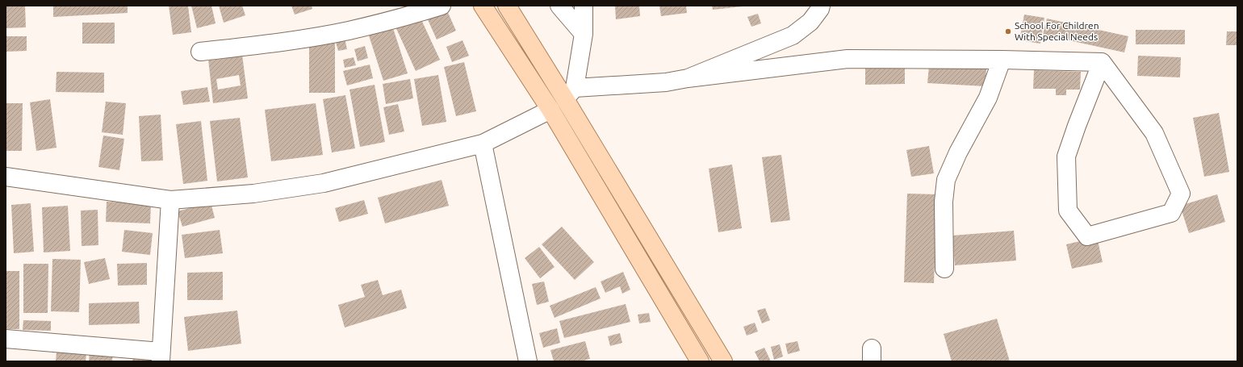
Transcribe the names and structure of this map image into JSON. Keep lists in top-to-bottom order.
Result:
{
  "places": ["School For Children With Special Needs"]
}
